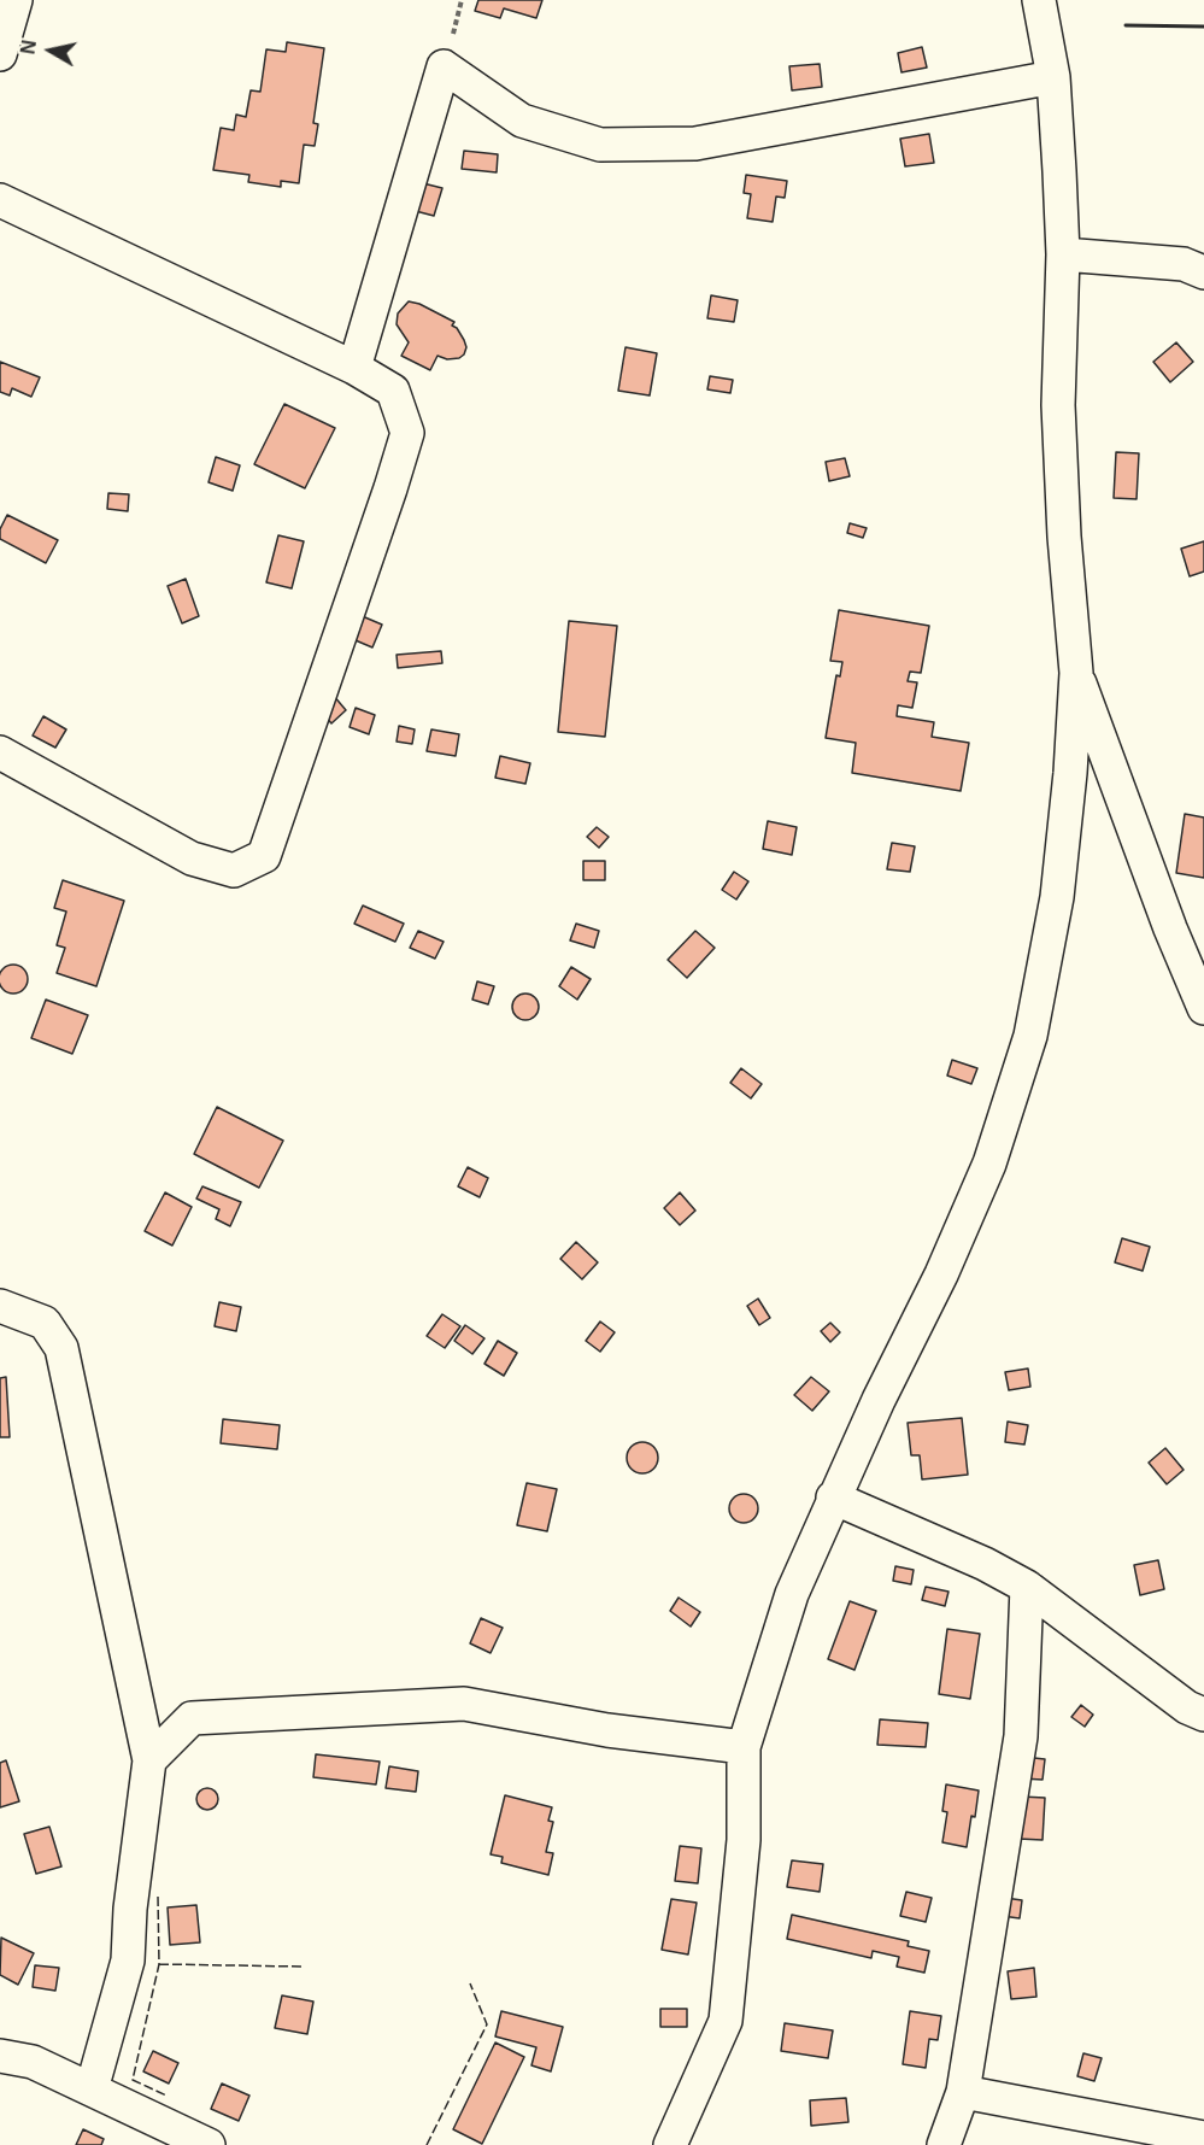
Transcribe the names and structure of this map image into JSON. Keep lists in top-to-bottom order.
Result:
{
  "north": "left"
}
